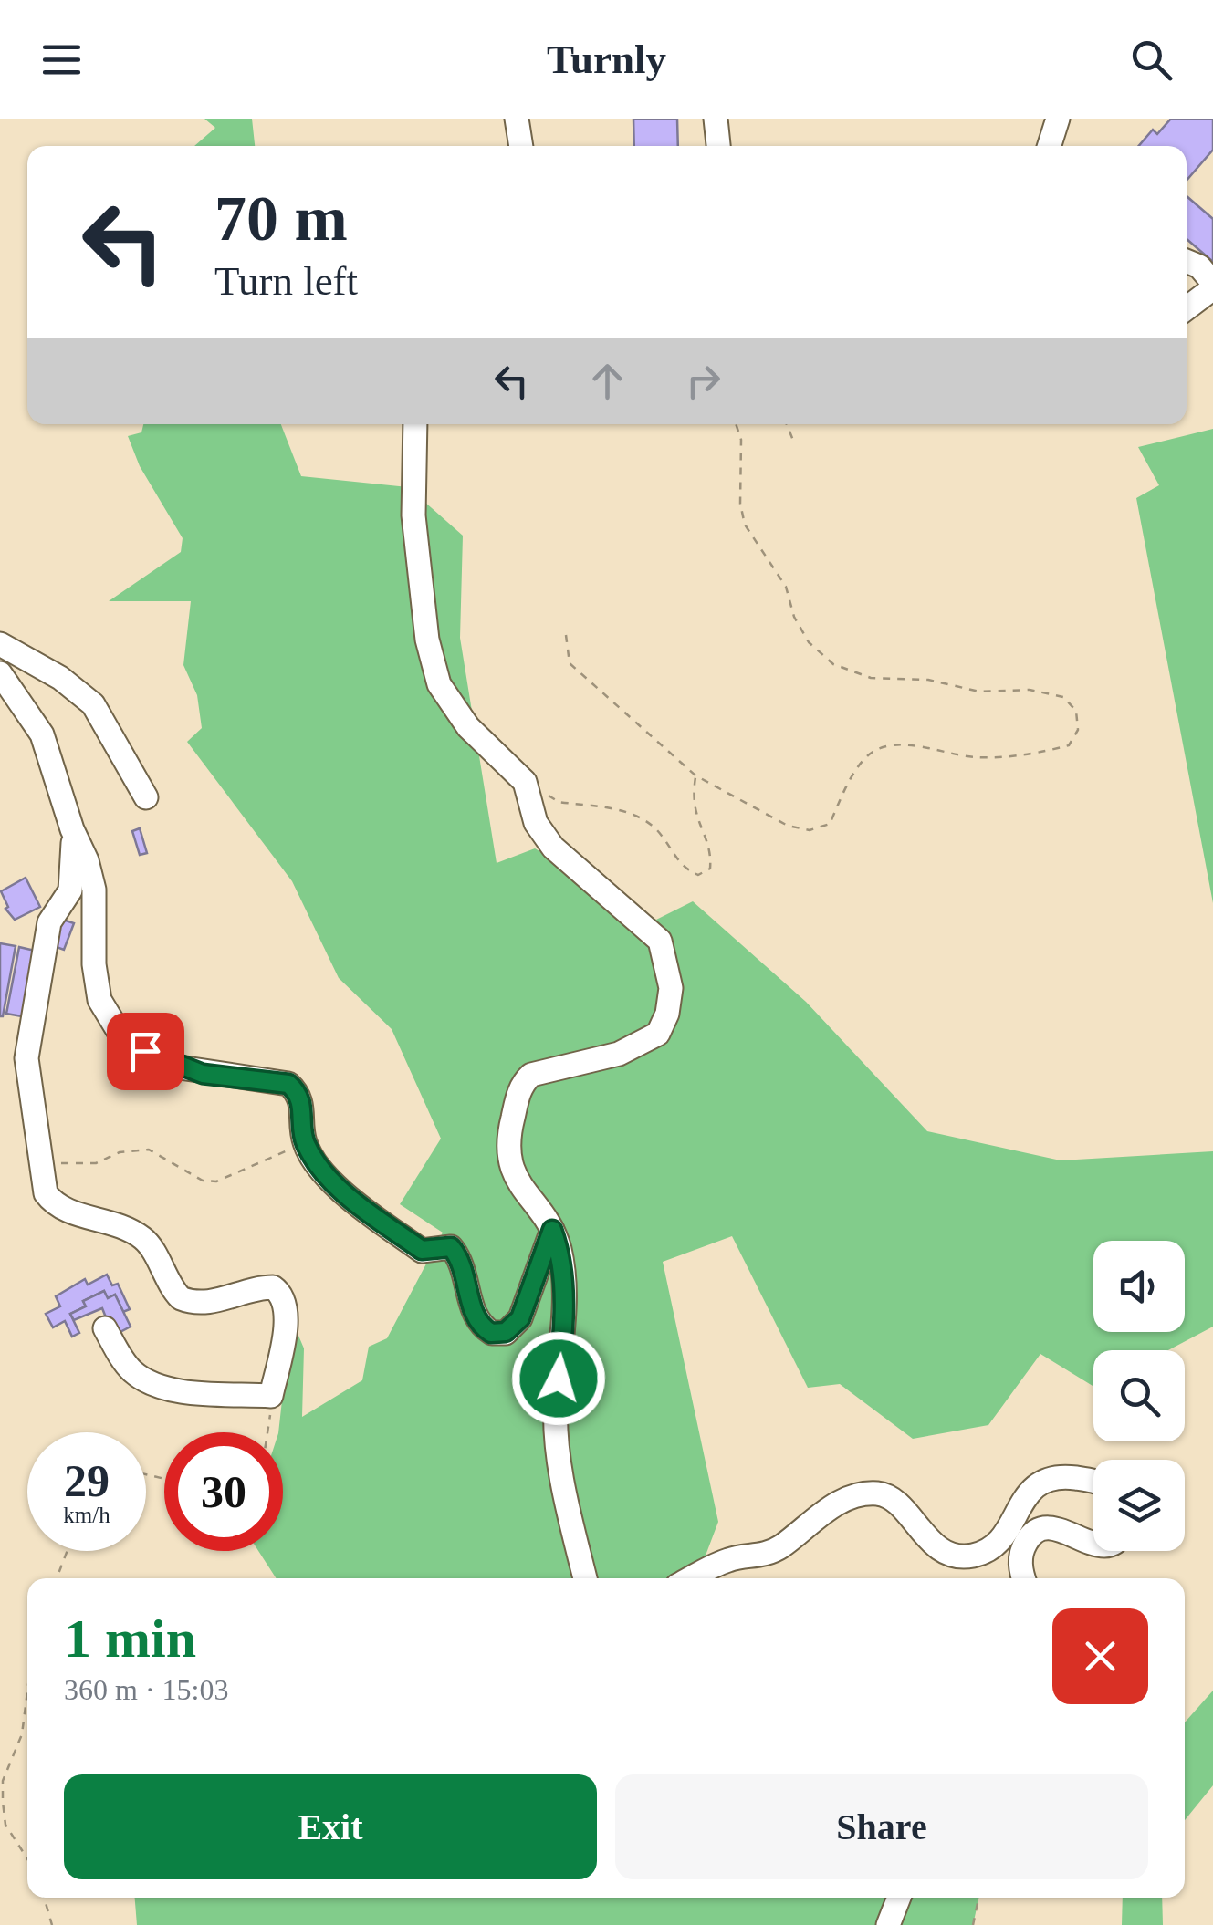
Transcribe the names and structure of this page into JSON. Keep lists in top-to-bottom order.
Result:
{
  "page": {
    "header": "Turnly",
    "turn": ["70 m", "Turn left"],
    "speed": "29 km/h",
    "limit": "30",
    "heading": ["1 min", "360 m · 15:03"],
    "buttons": ["Exit", "Share"]
  }
}
